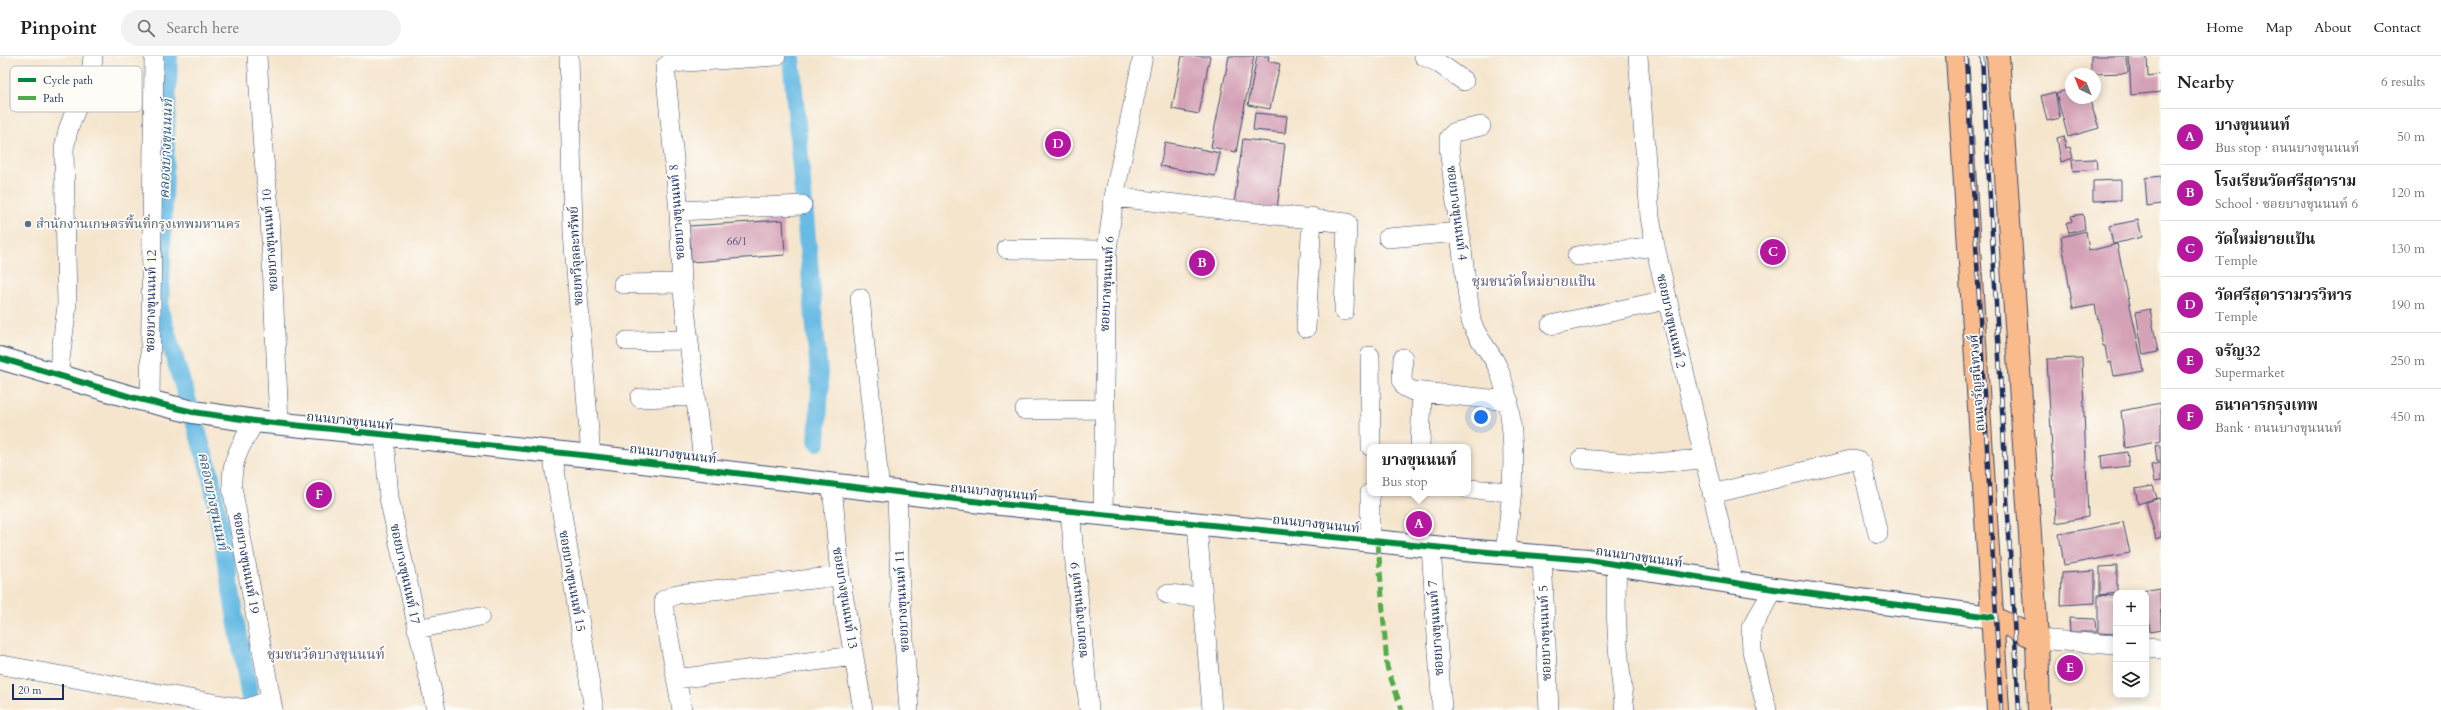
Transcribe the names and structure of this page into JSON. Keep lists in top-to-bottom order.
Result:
{
  "streets": {
    "main road": ["ถนนจรัญสนิทวงศ์"],
    "street": [
      "ซอยบางขุนนนท์ 8",
      "ซอยบางขุนนนท์ 4",
      "ซอยบางขุนนนท์ 10",
      "ซอยทวีจุลละทรัพย์",
      "ซอยบางขุนนนท์ 6",
      "ซอยบางขุนนนท์ 12",
      "ซอยบางขุนนนท์ 2",
      "ถนนบางขุนนนท์",
      "ซอยบางขุนนนท์ 19",
      "ซอยบางขุนนนท์ 17",
      "ซอยบางขุนนนท์ 15",
      "ซอยบางขุนนนท์ 13",
      "ซอยบางขุนนนท์ 11",
      "ซอยบางขุนนนท์ 9",
      "ซอยบางขุนนนท์ 7",
      "ซอยบางขุนนนท์ 5"
    ]
  },
  "crossings": [
    ["ซอยบางขุนนนท์ 8", "ถนนบางขุนนนท์"],
    ["ซอยบางขุนนนท์ 4", "ถนนบางขุนนนท์"],
    ["ซอยบางขุนนนท์ 10", "ถนนบางขุนนนท์"],
    ["ซอยทวีจุลละทรัพย์", "ถนนบางขุนนนท์"],
    ["ซอยบางขุนนนท์ 6", "ถนนบางขุนนนท์"],
    ["ซอยบางขุนนนท์ 12", "ถนนบางขุนนนท์"],
    ["ซอยบางขุนนนท์ 2", "ถนนบางขุนนนท์"],
    ["ถนนจรัญสนิทวงศ์", "ถนนบางขุนนนท์"],
    ["ถนนบางขุนนนท์", "ซอยบางขุนนนท์ 19"],
    ["ถนนบางขุนนนท์", "ซอยบางขุนนนท์ 17"],
    ["ถนนบางขุนนนท์", "ซอยบางขุนนนท์ 15"],
    ["ถนนบางขุนนนท์", "ซอยบางขุนนนท์ 13"],
    ["ถนนบางขุนนนท์", "ซอยบางขุนนนท์ 11"],
    ["ถนนบางขุนนนท์", "ซอยบางขุนนนท์ 9"],
    ["ถนนบางขุนนนท์", "ซอยบางขุนนนท์ 7"],
    ["ถนนบางขุนนนท์", "ซอยบางขุนนนท์ 5"]
  ],
  "districts": ["ชุมชนวัดใหม่ยายแป้น", "ชุมชนวัดบางขุนนนท์"],
  "water": ["คลองบางขุนนนท์"],
  "places": ["สำนักงานเกษตรพื้นที่กรุงเทพมหานคร"],
  "house_numbers": ["66/1"],
  "legend": ["Cycle path", "Path"],
  "scale_bar": "20 m",
  "north": "top left",
  "page": {
    "header": "Pinpoint",
    "search": "Search here",
    "nav": [
      "Home",
      "Map",
      "About",
      "Contact"
    ],
    "heading": ["Nearby", "6 results"],
    "list": [
      {
        "mark": "A",
        "name": "บางขุนนนท์",
        "note": "Bus stop · ถนนบางขุนนนท์",
        "value": "50 m"
      },
      {
        "mark": "B",
        "name": "โรงเรียนวัดศรีสุดาราม",
        "note": "School · ซอยบางขุนนนท์ 6",
        "value": "120 m"
      },
      {
        "mark": "C",
        "name": "วัดใหม่ยายแป้น",
        "note": "Temple",
        "value": "130 m"
      },
      {
        "mark": "D",
        "name": "วัดศรีสุดารามวรวิหาร",
        "note": "Temple",
        "value": "190 m"
      },
      {
        "mark": "E",
        "name": "จรัญ32",
        "note": "Supermarket",
        "value": "250 m"
      },
      {
        "mark": "F",
        "name": "ธนาคารกรุงเทพ",
        "note": "Bank · ถนนบางขุนนนท์",
        "value": "450 m"
      }
    ],
    "pins": [
      "D",
      "C",
      "B",
      "F",
      "A",
      "E"
    ],
    "popup": ["บางขุนนนท์", "Bus stop"],
    "map_buttons": ["+", "−"],
    "scale": "20 m"
  }
}
